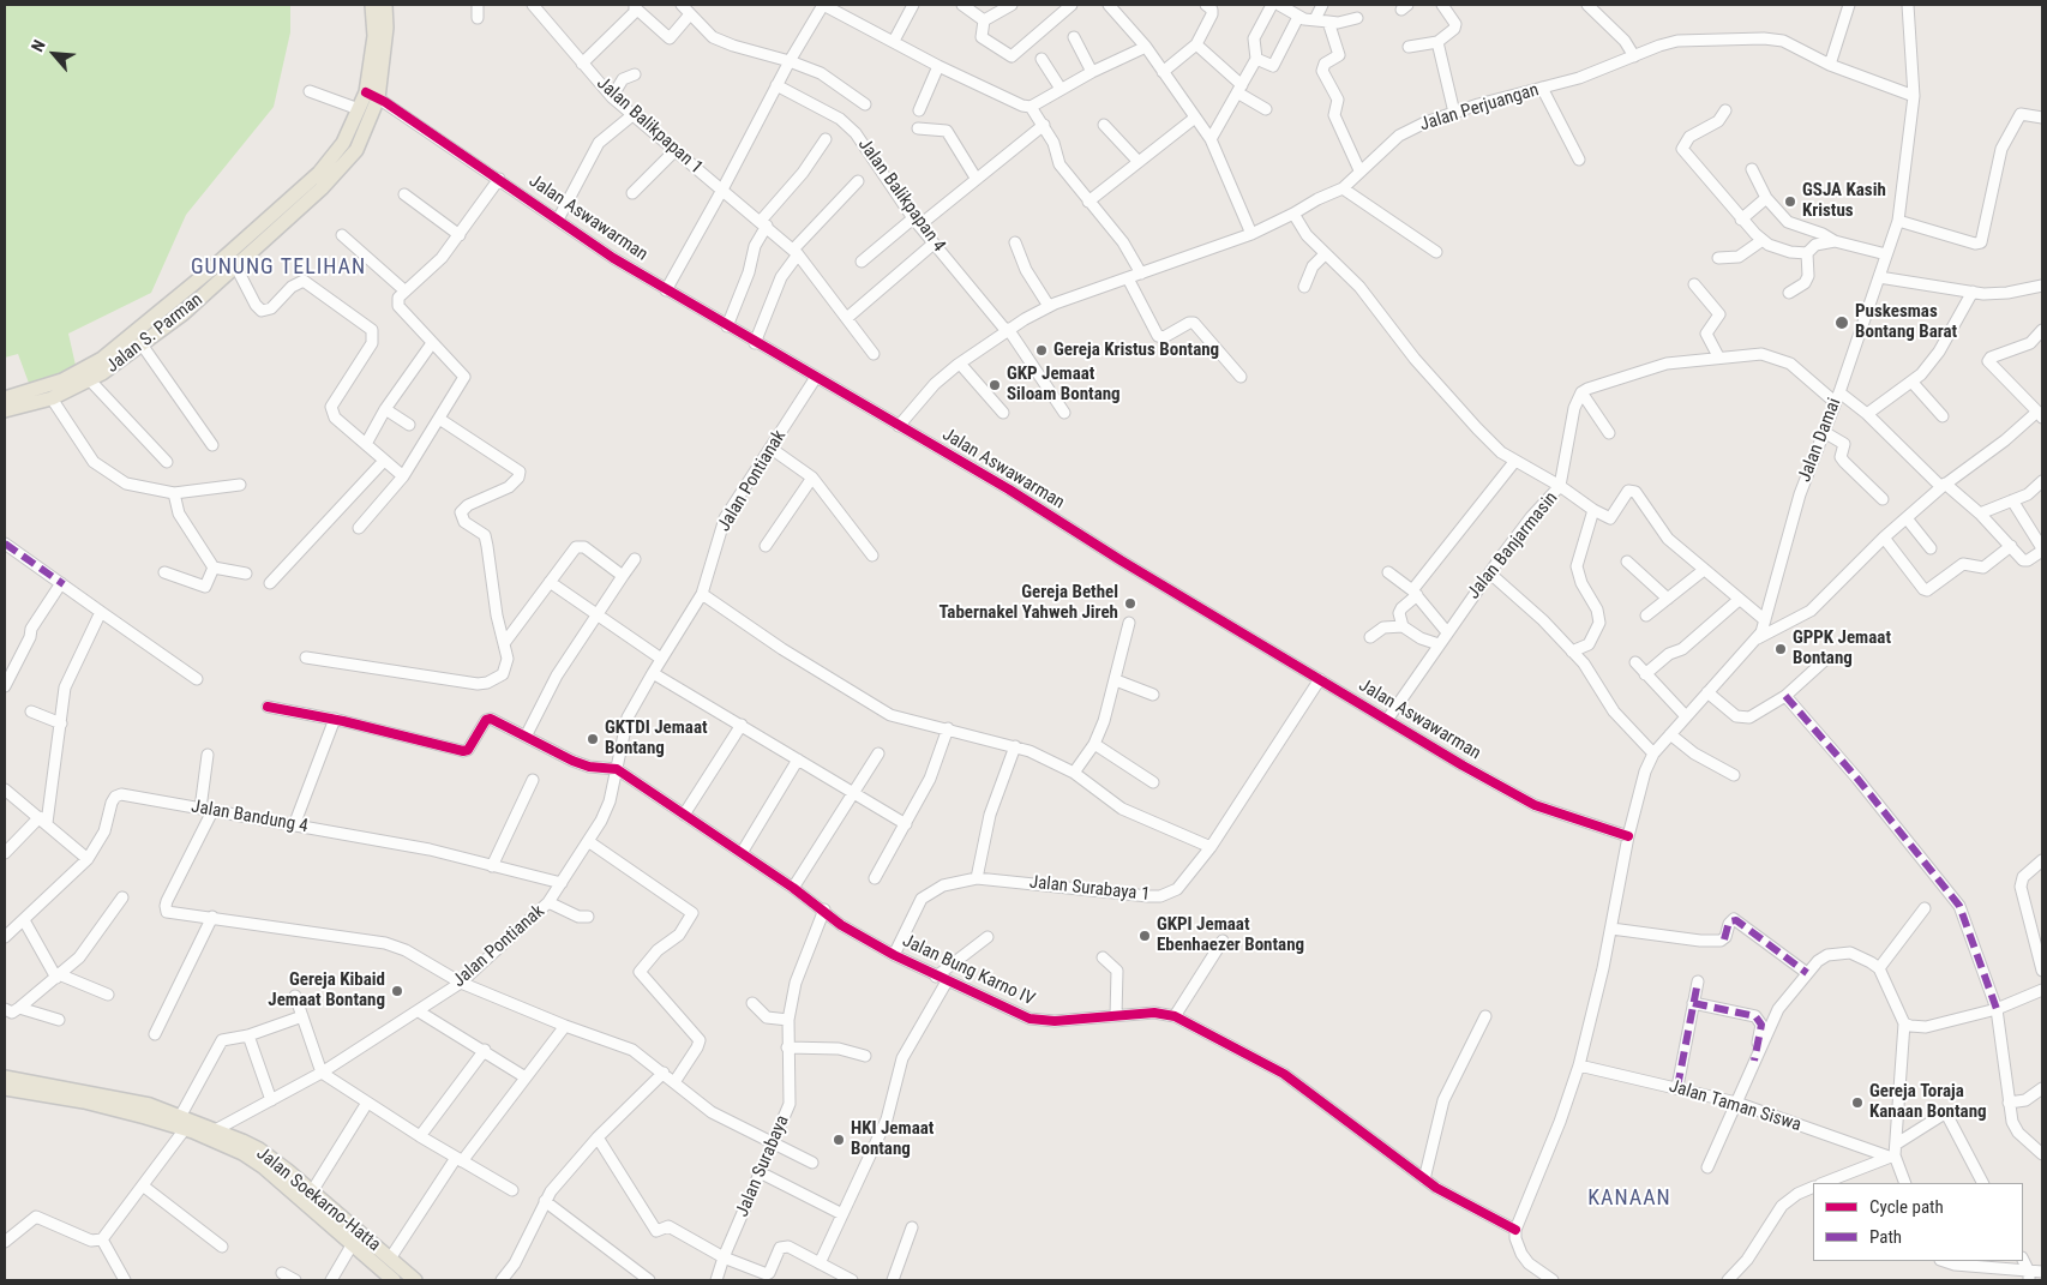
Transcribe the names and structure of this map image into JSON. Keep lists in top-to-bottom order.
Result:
{
  "streets": {
    "main road": ["Jalan S. Parman", "Jalan Soekarno-Hatta"],
    "street": [
      "Jalan Perjuangan",
      "Jalan Balikpapan 1",
      "Jalan Balikpapan 4",
      "Jalan Aswawarman",
      "Jalan Damai",
      "Jalan Pontianak",
      "Jalan Banjarmasin",
      "Jalan Bandung 4",
      "Jalan Surabaya 1",
      "Jalan Bung Karno IV",
      "Jalan Taman Siswa",
      "Jalan Surabaya"
    ]
  },
  "crossings": [
    ["Jalan Perjuangan", "Jalan Balikpapan 4"],
    ["Jalan Perjuangan", "Jalan Aswawarman"],
    ["Jalan Perjuangan", "Jalan Damai"],
    ["Jalan Aswawarman", "Jalan S. Parman"],
    ["Jalan Aswawarman", "Jalan Damai"],
    ["Jalan Aswawarman", "Jalan Pontianak"],
    ["Jalan Aswawarman", "Jalan Banjarmasin"],
    ["Jalan Aswawarman", "Jalan Surabaya 1"],
    ["Jalan Damai", "Jalan Bung Karno IV"],
    ["Jalan Damai", "Jalan Taman Siswa"],
    ["Jalan Pontianak", "Jalan Bandung 4"],
    ["Jalan Pontianak", "Jalan Bung Karno IV"],
    ["Jalan Pontianak", "Jalan Soekarno-Hatta"],
    ["Jalan Surabaya 1", "Jalan Bung Karno IV"],
    ["Jalan Bung Karno IV", "Jalan Surabaya"]
  ],
  "districts": ["GUNUNG TELIHAN", "KANAAN"],
  "places": [
    "GSJA Kasih Kristus",
    "Puskesmas Bontang Barat",
    "Gereja Kristus Bontang",
    "GKP Jemaat Siloam Bontang",
    "Gereja Bethel Tabernakel Yahweh Jireh",
    "GPPK Jemaat Bontang",
    "GKTDI Jemaat Bontang",
    "GKPI Jemaat Ebenhaezer Bontang",
    "Gereja Kibaid Jemaat Bontang",
    "Gereja Toraja Kanaan Bontang",
    "HKI Jemaat Bontang"
  ],
  "legend": ["Cycle path", "Path"],
  "north": "top left"
}
